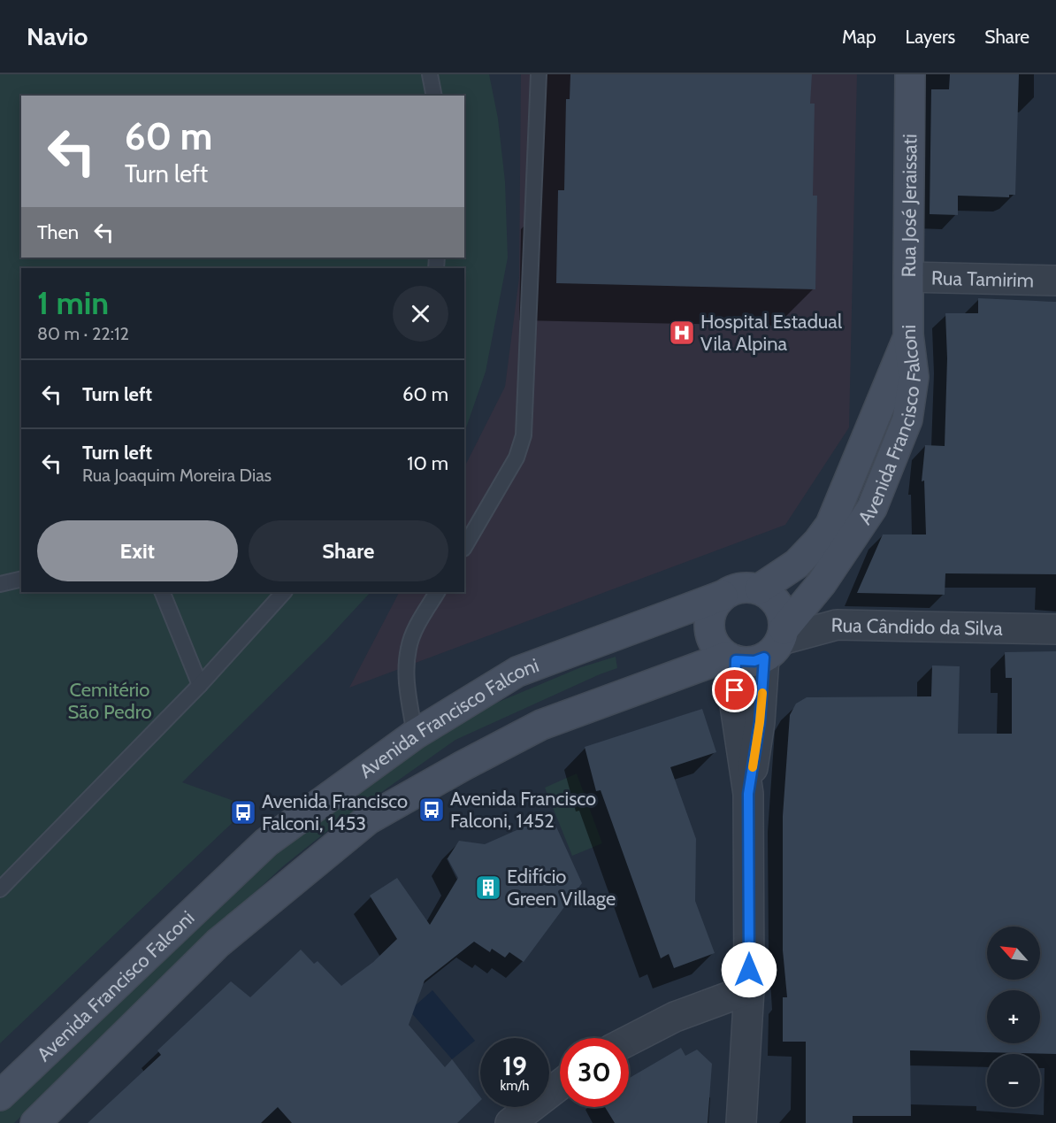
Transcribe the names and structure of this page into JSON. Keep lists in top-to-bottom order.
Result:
{
  "streets": {
    "main road": ["Rua José Jeraissati", "Avenida Francisco Falconi"],
    "street": ["Rua Tamirim", "Rua Cândido da Silva"]
  },
  "crossings": [
    ["Rua José Jeraissati", "Rua Tamirim"],
    ["Rua José Jeraissati", "Avenida Francisco Falconi"],
    ["Avenida Francisco Falconi", "Rua Cândido da Silva"]
  ],
  "parks": ["Cemitério São Pedro"],
  "places": {
    "hospital": ["Hospital Estadual Vila Alpina"],
    "bus stop": ["Avenida Francisco Falconi, 1452", "Avenida Francisco Falconi, 1453"],
    "building": ["Edifício Green Village"]
  },
  "north": "top left",
  "page": {
    "header": "Navio",
    "nav": ["Map", "Layers", "Share"],
    "turn": ["60 m", "Turn left"],
    "then": "Then",
    "heading": ["1 min", "80 m · 22:12"],
    "list": [
      {
        "name": "Turn left",
        "value": "60 m"
      },
      {
        "name": "Turn left",
        "note": "Rua Joaquim Moreira Dias",
        "value": "10 m"
      }
    ],
    "buttons": ["Exit", "Share"],
    "map_buttons": ["+", "−"],
    "speed": "19 km/h",
    "limit": "30"
  }
}
